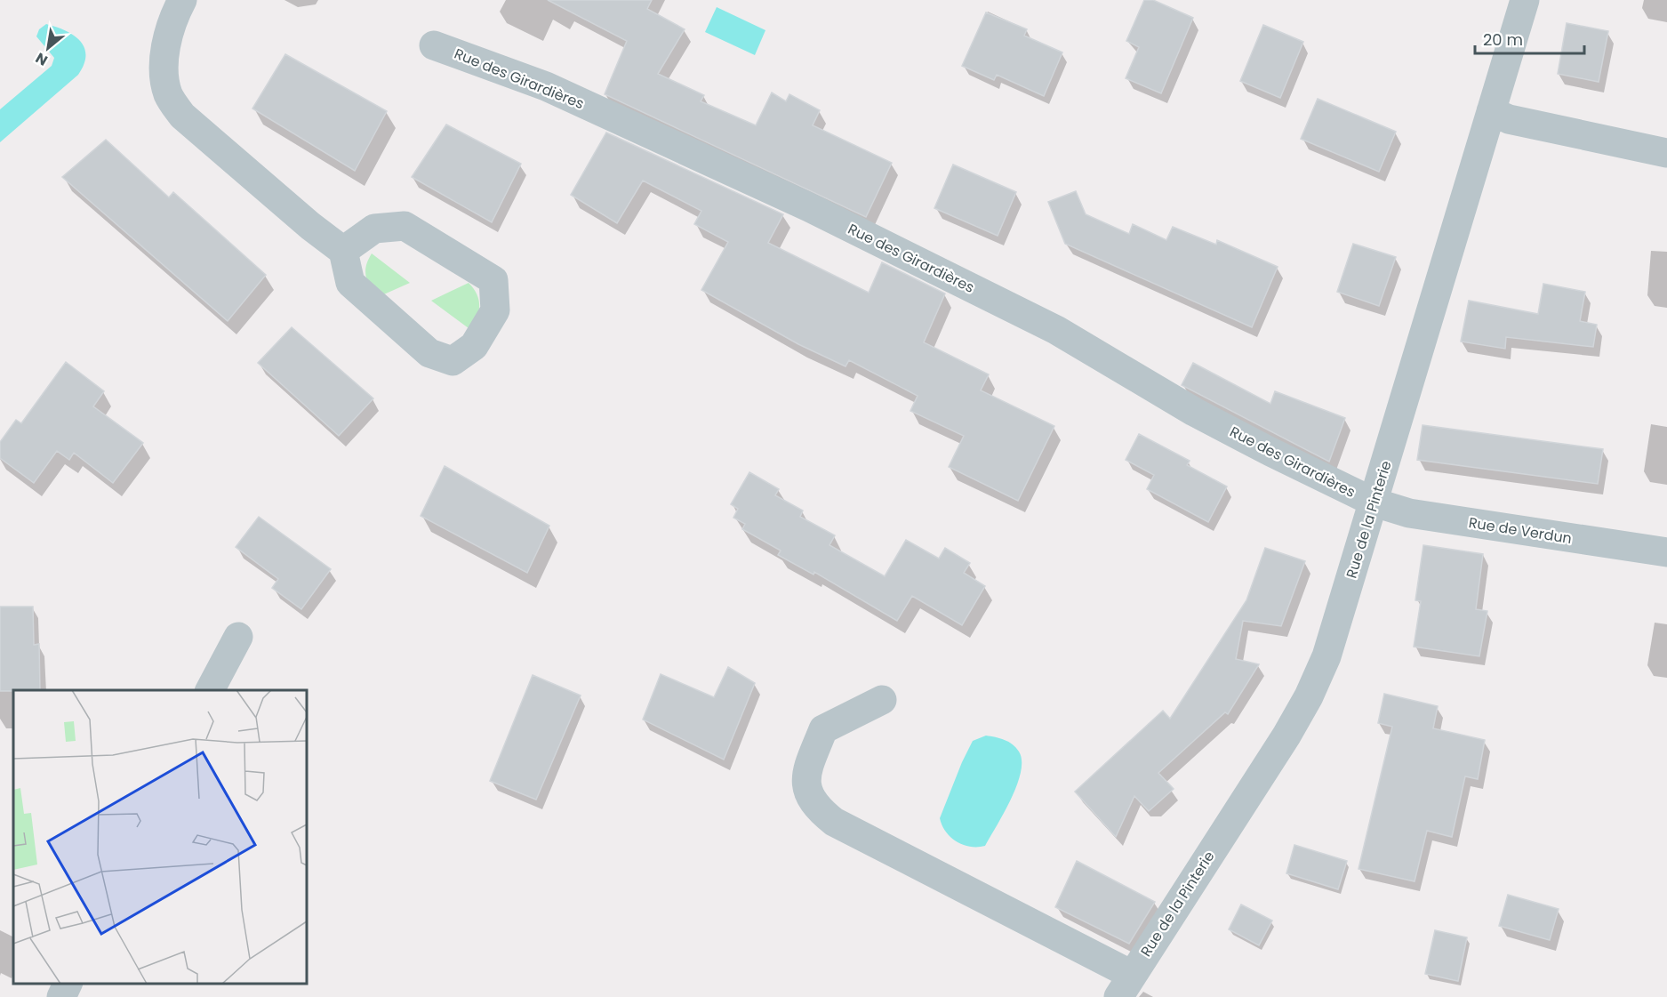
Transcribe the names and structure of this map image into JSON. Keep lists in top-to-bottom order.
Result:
{
  "streets": {
    "street": ["Rue des Girardières", "Rue de la Pinterie", "Rue de Verdun"]
  },
  "crossings": [
    ["Rue des Girardières", "Rue de la Pinterie"],
    ["Rue des Girardières", "Rue de Verdun"],
    ["Rue de la Pinterie", "Rue de Verdun"]
  ],
  "scale_bar": "20 m",
  "north": "bottom left"
}
